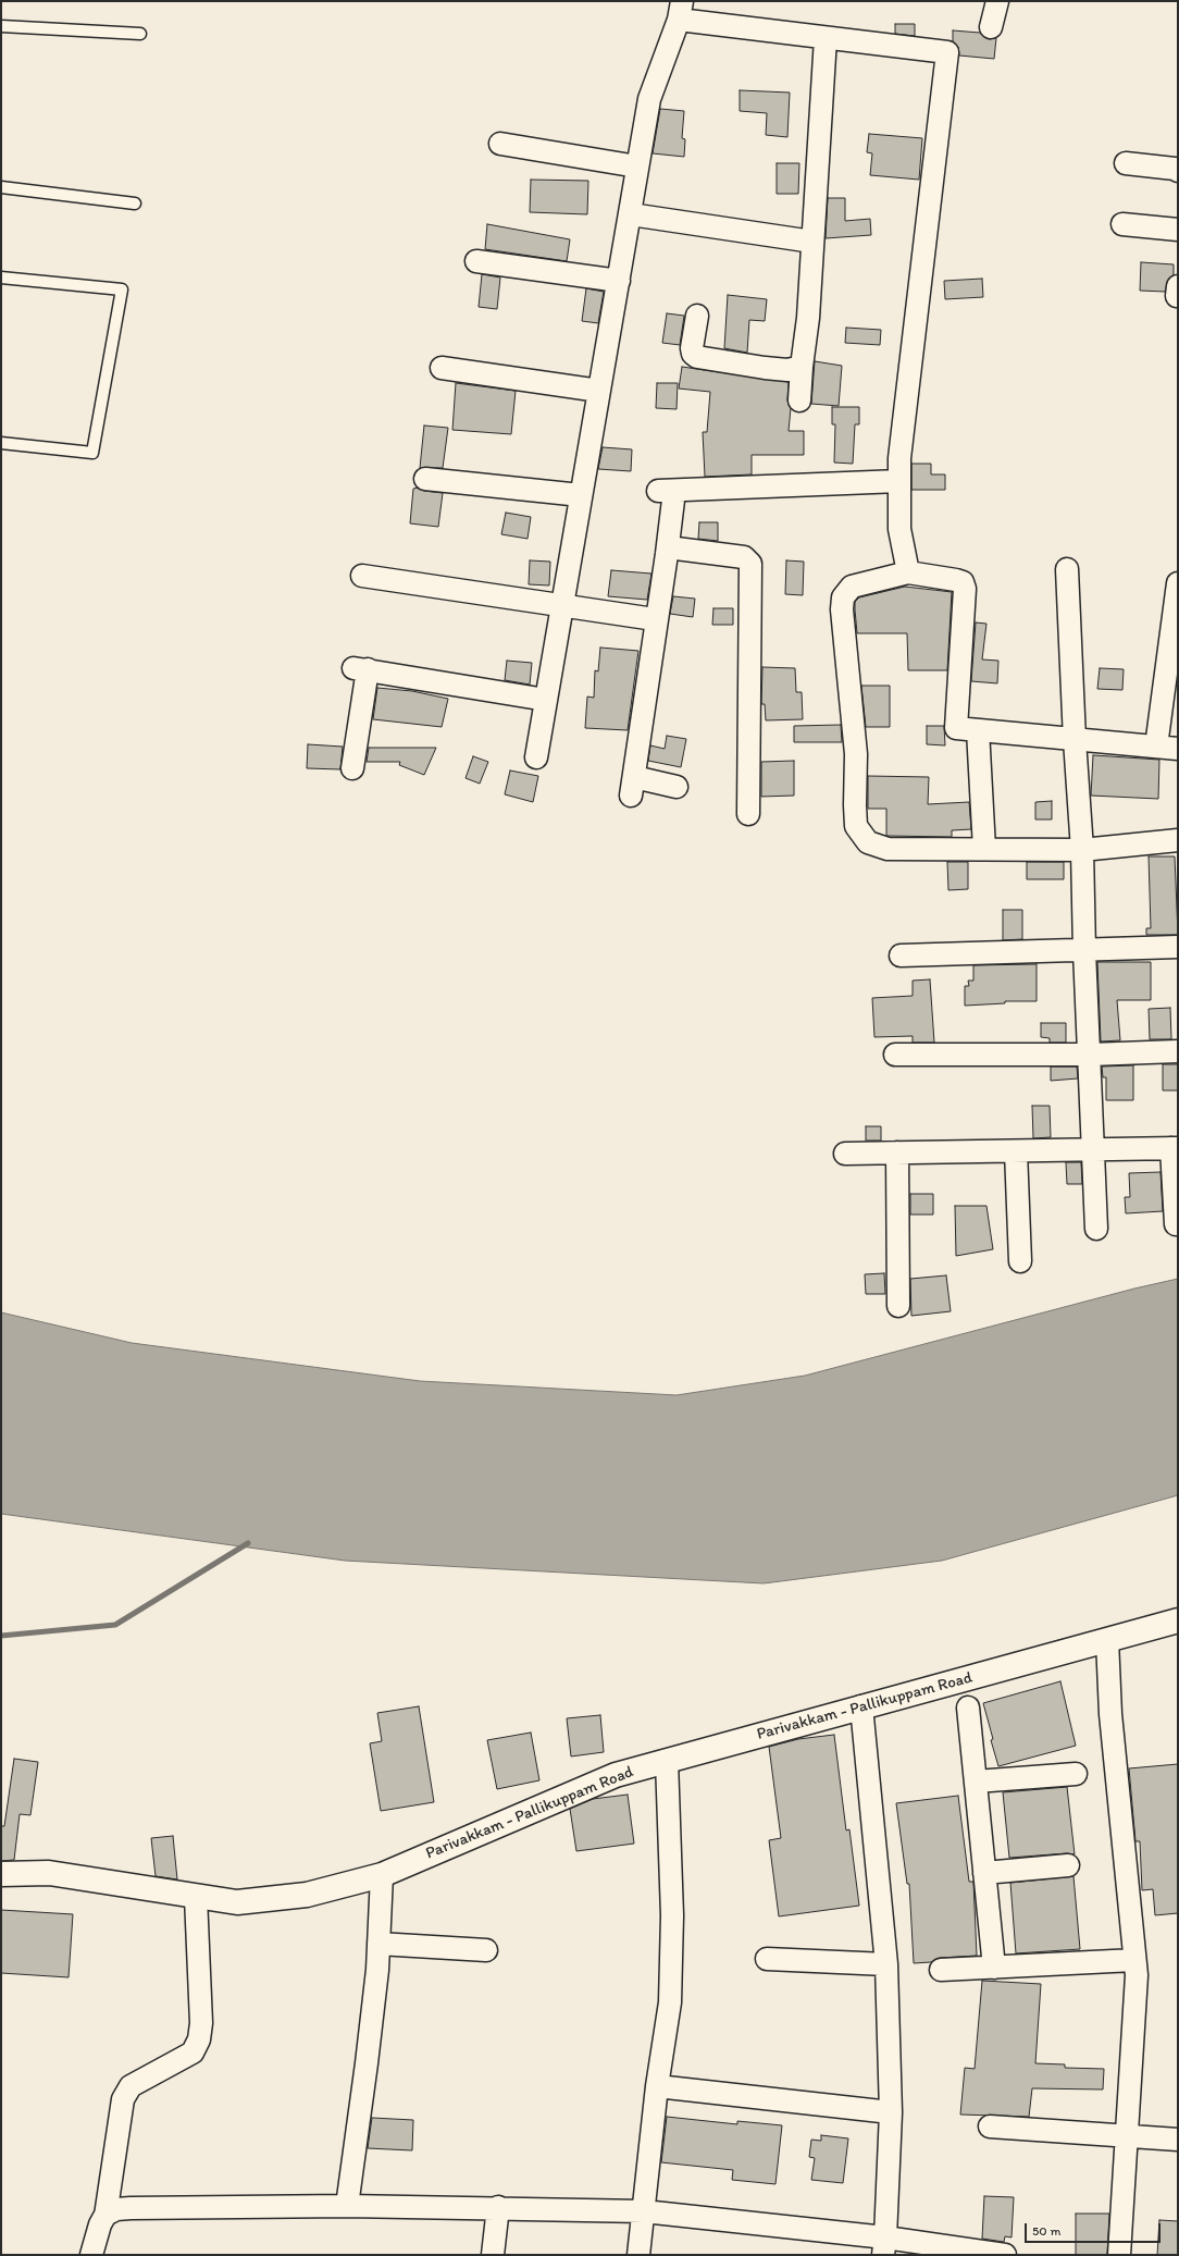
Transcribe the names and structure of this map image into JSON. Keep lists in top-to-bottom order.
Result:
{
  "streets": {
    "street": ["Parivakkam - Pallikuppam Road"]
  },
  "scale_bar": "50 m"
}
